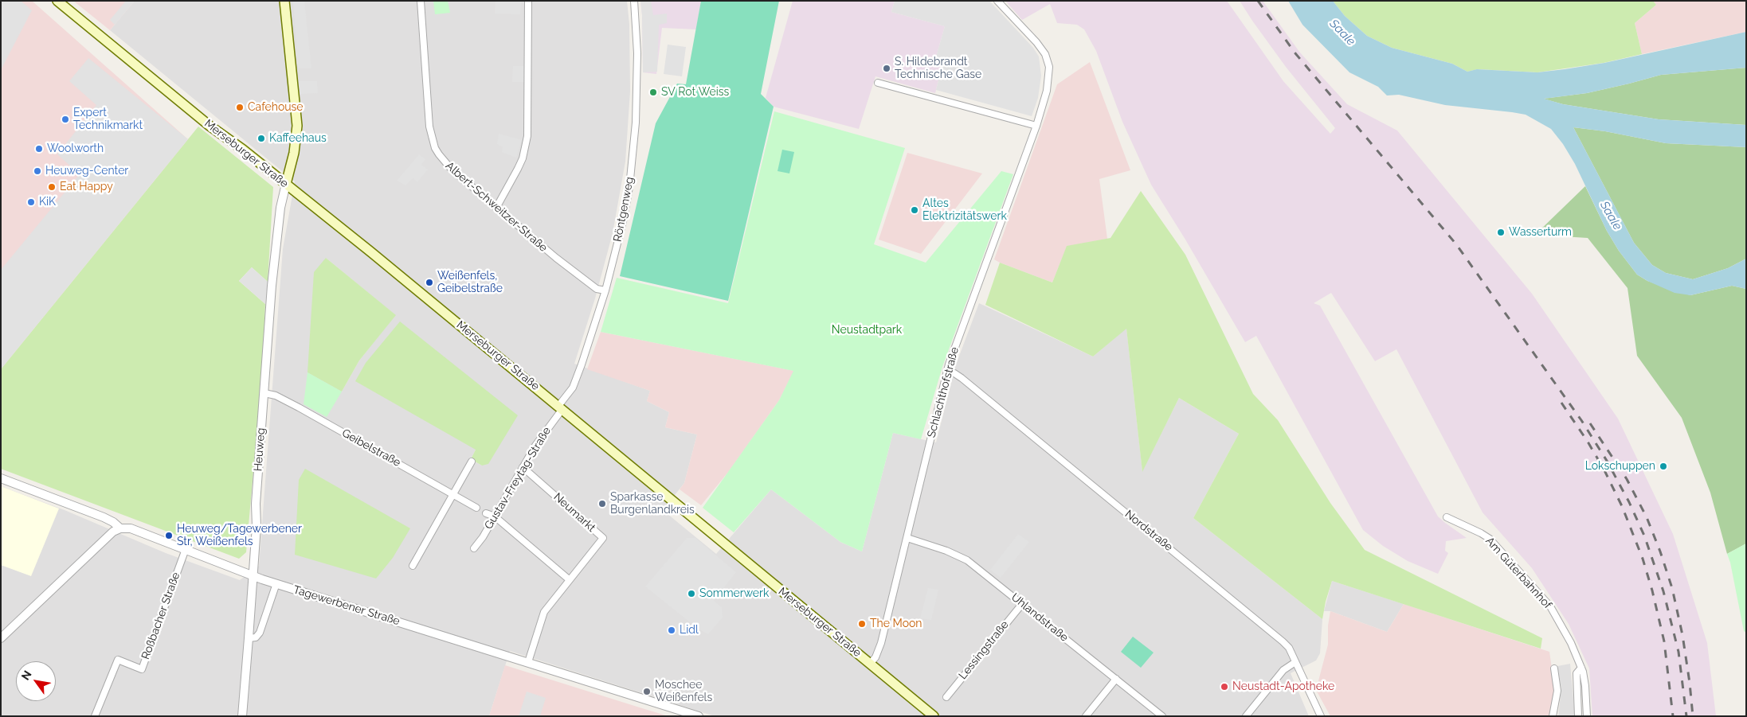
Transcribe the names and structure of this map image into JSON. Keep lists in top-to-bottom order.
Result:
{
  "streets": {
    "main road": ["Merseburger Straße"],
    "street": [
      "Albert-Schweitzer-Straße",
      "Röntgenweg",
      "Schlachthofstraße",
      "Geibelstraße",
      "Heuweg",
      "Gustav-Freytag-Straße",
      "Neumarkt",
      "Nordstraße",
      "Am Güterbahnhof",
      "Tagewerbener Straße",
      "Roßbacher Straße",
      "Uhlandstraße",
      "Lessingstraße"
    ]
  },
  "crossings": [
    ["Merseburger Straße", "Röntgenweg"],
    ["Merseburger Straße", "Schlachthofstraße"],
    ["Merseburger Straße", "Heuweg"],
    ["Merseburger Straße", "Gustav-Freytag-Straße"],
    ["Albert-Schweitzer-Straße", "Röntgenweg"],
    ["Röntgenweg", "Gustav-Freytag-Straße"],
    ["Schlachthofstraße", "Nordstraße"],
    ["Schlachthofstraße", "Uhlandstraße"],
    ["Geibelstraße", "Heuweg"],
    ["Heuweg", "Tagewerbener Straße"],
    ["Gustav-Freytag-Straße", "Neumarkt"],
    ["Neumarkt", "Tagewerbener Straße"],
    ["Tagewerbener Straße", "Roßbacher Straße"],
    ["Uhlandstraße", "Lessingstraße"]
  ],
  "water": ["Saale"],
  "parks": ["Neustadtpark"],
  "places": [
    "S. Hildebrandt Technische Gase",
    "SV Rot Weiss",
    "Cafehouse",
    "Expert Technikmarkt",
    "Kaffeehaus",
    "Woolworth",
    "Heuweg-Center",
    "Eat Happy",
    "KiK",
    "Altes Elektrizitätswerk",
    "Wasserturm",
    "Weißenfels, Geibelstraße",
    "Lokschuppen",
    "Sparkasse Burgenlandkreis",
    "Heuweg/Tagewerbener Str, Weißenfels",
    "Sommerwerk",
    "The Moon",
    "Lidl",
    "Neustadt-Apotheke",
    "Moschee Weißenfels"
  ],
  "north": "top left"
}
